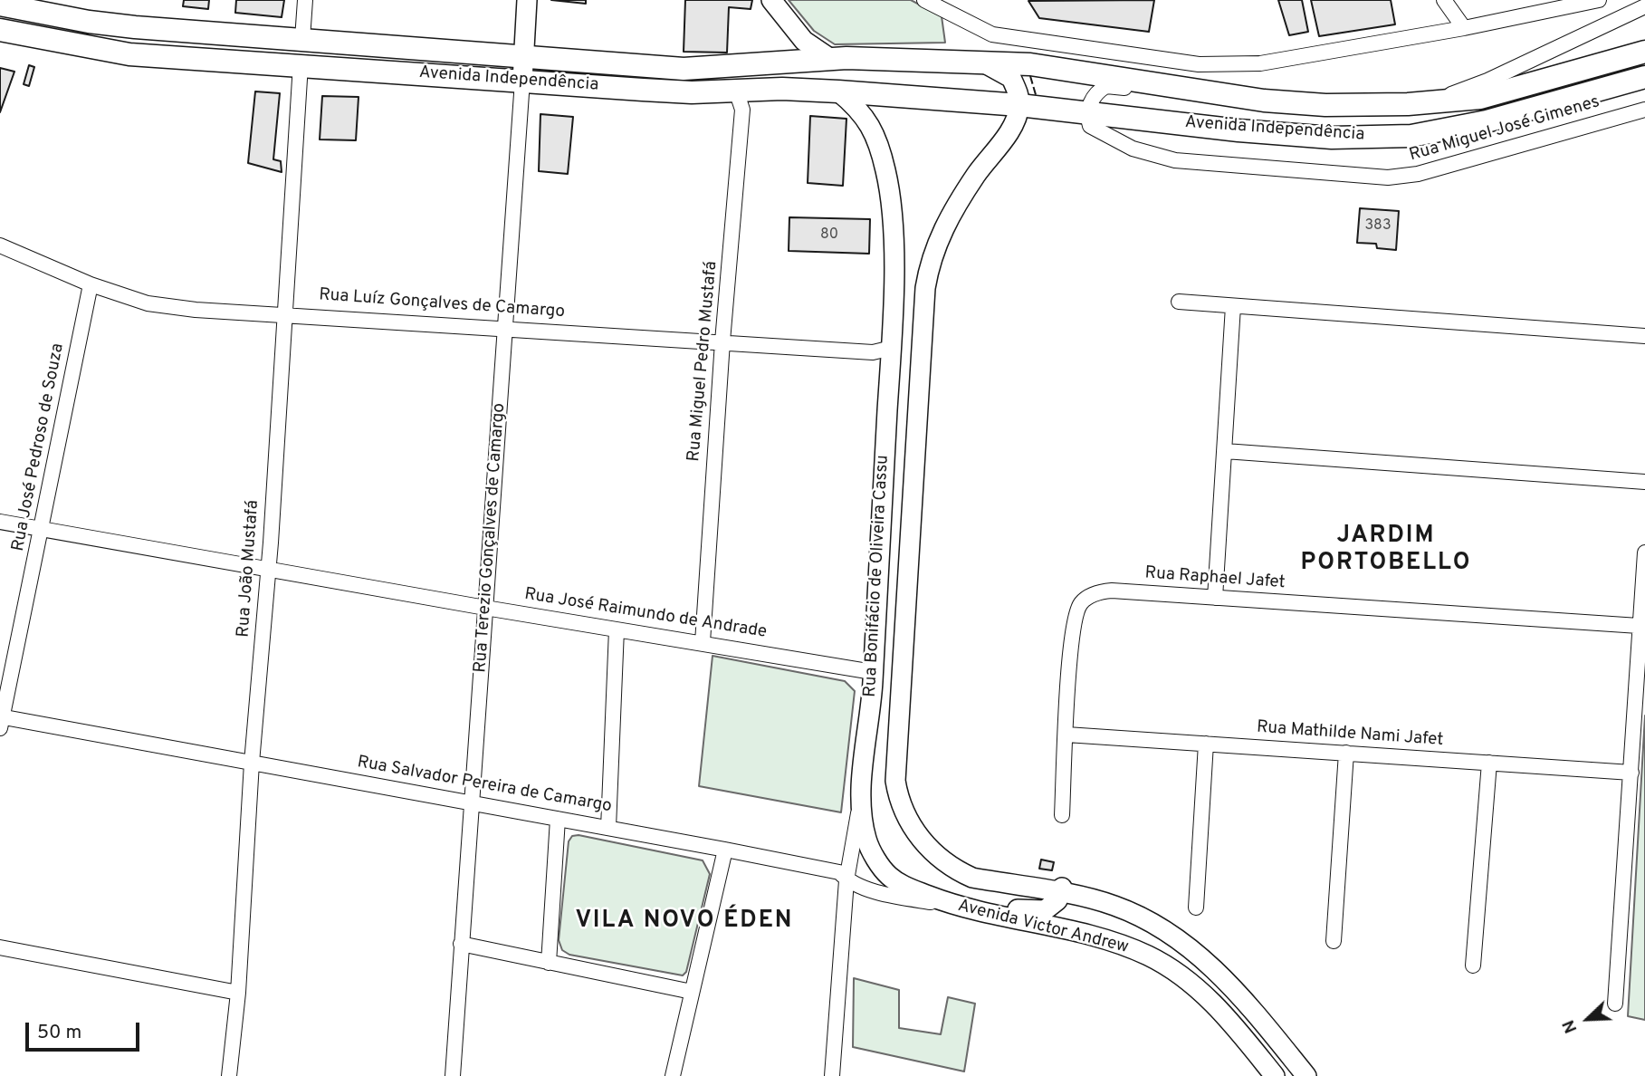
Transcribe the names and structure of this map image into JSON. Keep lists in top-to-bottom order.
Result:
{
  "streets": {
    "main road": [
      "Avenida Independência",
      "Rua Terezio Gonçalves de Camargo",
      "Rua Bonifácio de Oliveira Cassu",
      "Avenida Victor Andrew"
    ],
    "street": [
      "Rua Miguel José Gimenes",
      "Rua Luíz Gonçalves de Camargo",
      "Rua Miguel Pedro Mustafá",
      "Rua José Pedroso de Souza",
      "Rua João Mustafá",
      "Rua Raphael Jafet",
      "Rua José Raimundo de Andrade",
      "Rua Mathilde Nami Jafet",
      "Rua Salvador Pereira de Camargo"
    ]
  },
  "crossings": [
    ["Avenida Independência", "Rua Miguel José Gimenes"],
    ["Avenida Independência", "Rua Miguel Pedro Mustafá"],
    ["Avenida Independência", "Rua Terezio Gonçalves de Camargo"],
    ["Avenida Independência", "Rua João Mustafá"],
    ["Avenida Independência", "Rua Bonifácio de Oliveira Cassu"],
    ["Rua Luíz Gonçalves de Camargo", "Rua Miguel Pedro Mustafá"],
    ["Rua Luíz Gonçalves de Camargo", "Rua José Pedroso de Souza"],
    ["Rua Luíz Gonçalves de Camargo", "Rua Terezio Gonçalves de Camargo"],
    ["Rua Luíz Gonçalves de Camargo", "Rua João Mustafá"],
    ["Rua Luíz Gonçalves de Camargo", "Rua Bonifácio de Oliveira Cassu"],
    ["Rua Miguel Pedro Mustafá", "Rua José Raimundo de Andrade"],
    ["Rua José Pedroso de Souza", "Rua José Raimundo de Andrade"],
    ["Rua José Pedroso de Souza", "Rua Salvador Pereira de Camargo"],
    ["Rua Terezio Gonçalves de Camargo", "Rua José Raimundo de Andrade"],
    ["Rua Terezio Gonçalves de Camargo", "Rua Salvador Pereira de Camargo"],
    ["Rua João Mustafá", "Rua José Raimundo de Andrade"],
    ["Rua João Mustafá", "Rua Salvador Pereira de Camargo"],
    ["Rua Bonifácio de Oliveira Cassu", "Rua José Raimundo de Andrade"],
    ["Rua Bonifácio de Oliveira Cassu", "Rua Salvador Pereira de Camargo"],
    ["Rua Bonifácio de Oliveira Cassu", "Avenida Victor Andrew"],
    ["Rua Raphael Jafet", "Rua Mathilde Nami Jafet"],
    ["Rua Salvador Pereira de Camargo", "Avenida Victor Andrew"]
  ],
  "districts": ["JARDIM PORTOBELLO", "VILA NOVO ÉDEN"],
  "house_numbers": ["383", "80"],
  "scale_bar": "50 m",
  "north": "bottom left"
}
